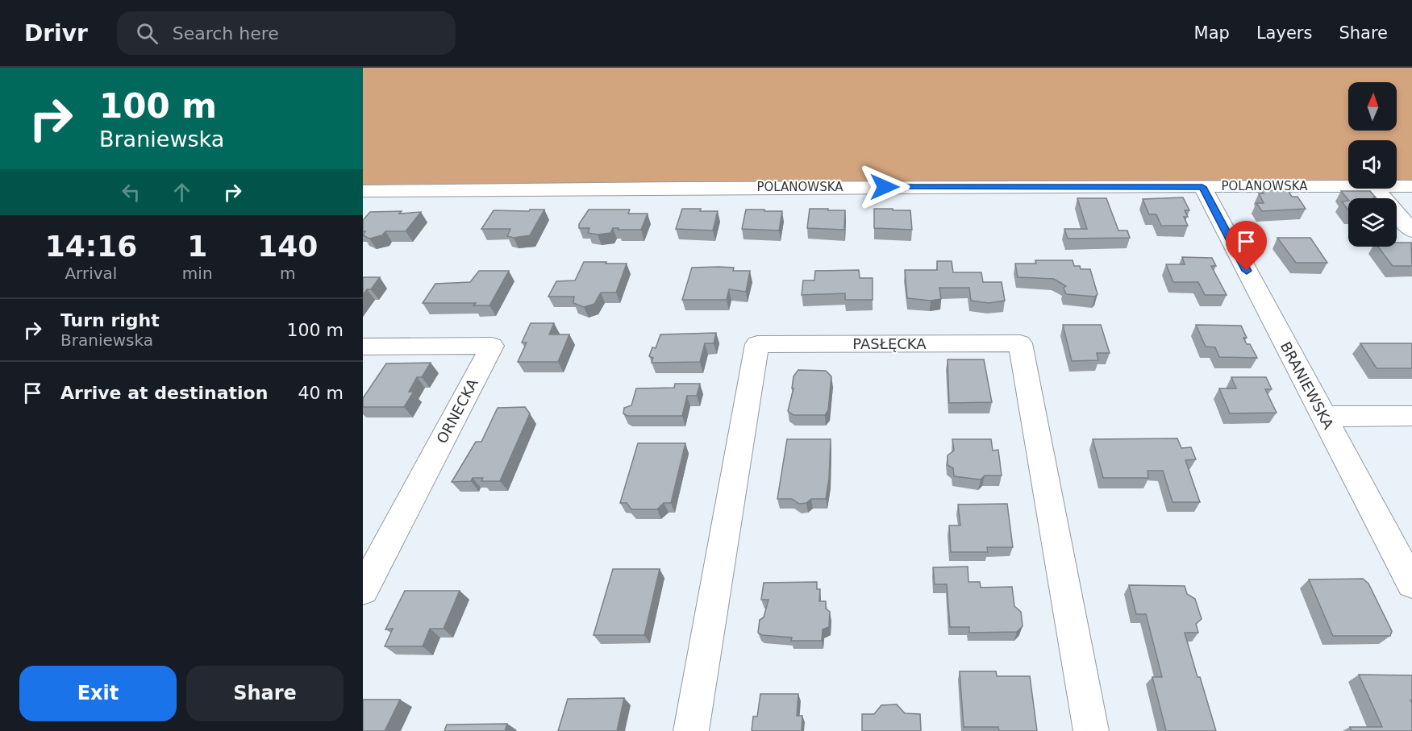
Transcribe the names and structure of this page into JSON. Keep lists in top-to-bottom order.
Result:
{
  "streets": {
    "street": [
      "POLANOWSKA",
      "PASŁĘCKA",
      "BRANIEWSKA",
      "ORNECKA"
    ]
  },
  "crossings": [
    ["POLANOWSKA", "BRANIEWSKA"]
  ],
  "north": "top",
  "page": {
    "header": "Drivr",
    "search": "Search here",
    "nav": ["Map", "Layers", "Share"],
    "turn": ["100 m", "Braniewska"],
    "eta": [
      "14:16",
      "Arrival",
      "1",
      "min",
      "140",
      "m"
    ],
    "list": [
      {
        "name": "Turn right",
        "note": "Braniewska",
        "value": "100 m"
      },
      {
        "name": "Arrive at destination",
        "value": "40 m"
      }
    ],
    "buttons": ["Exit", "Share"]
  }
}
